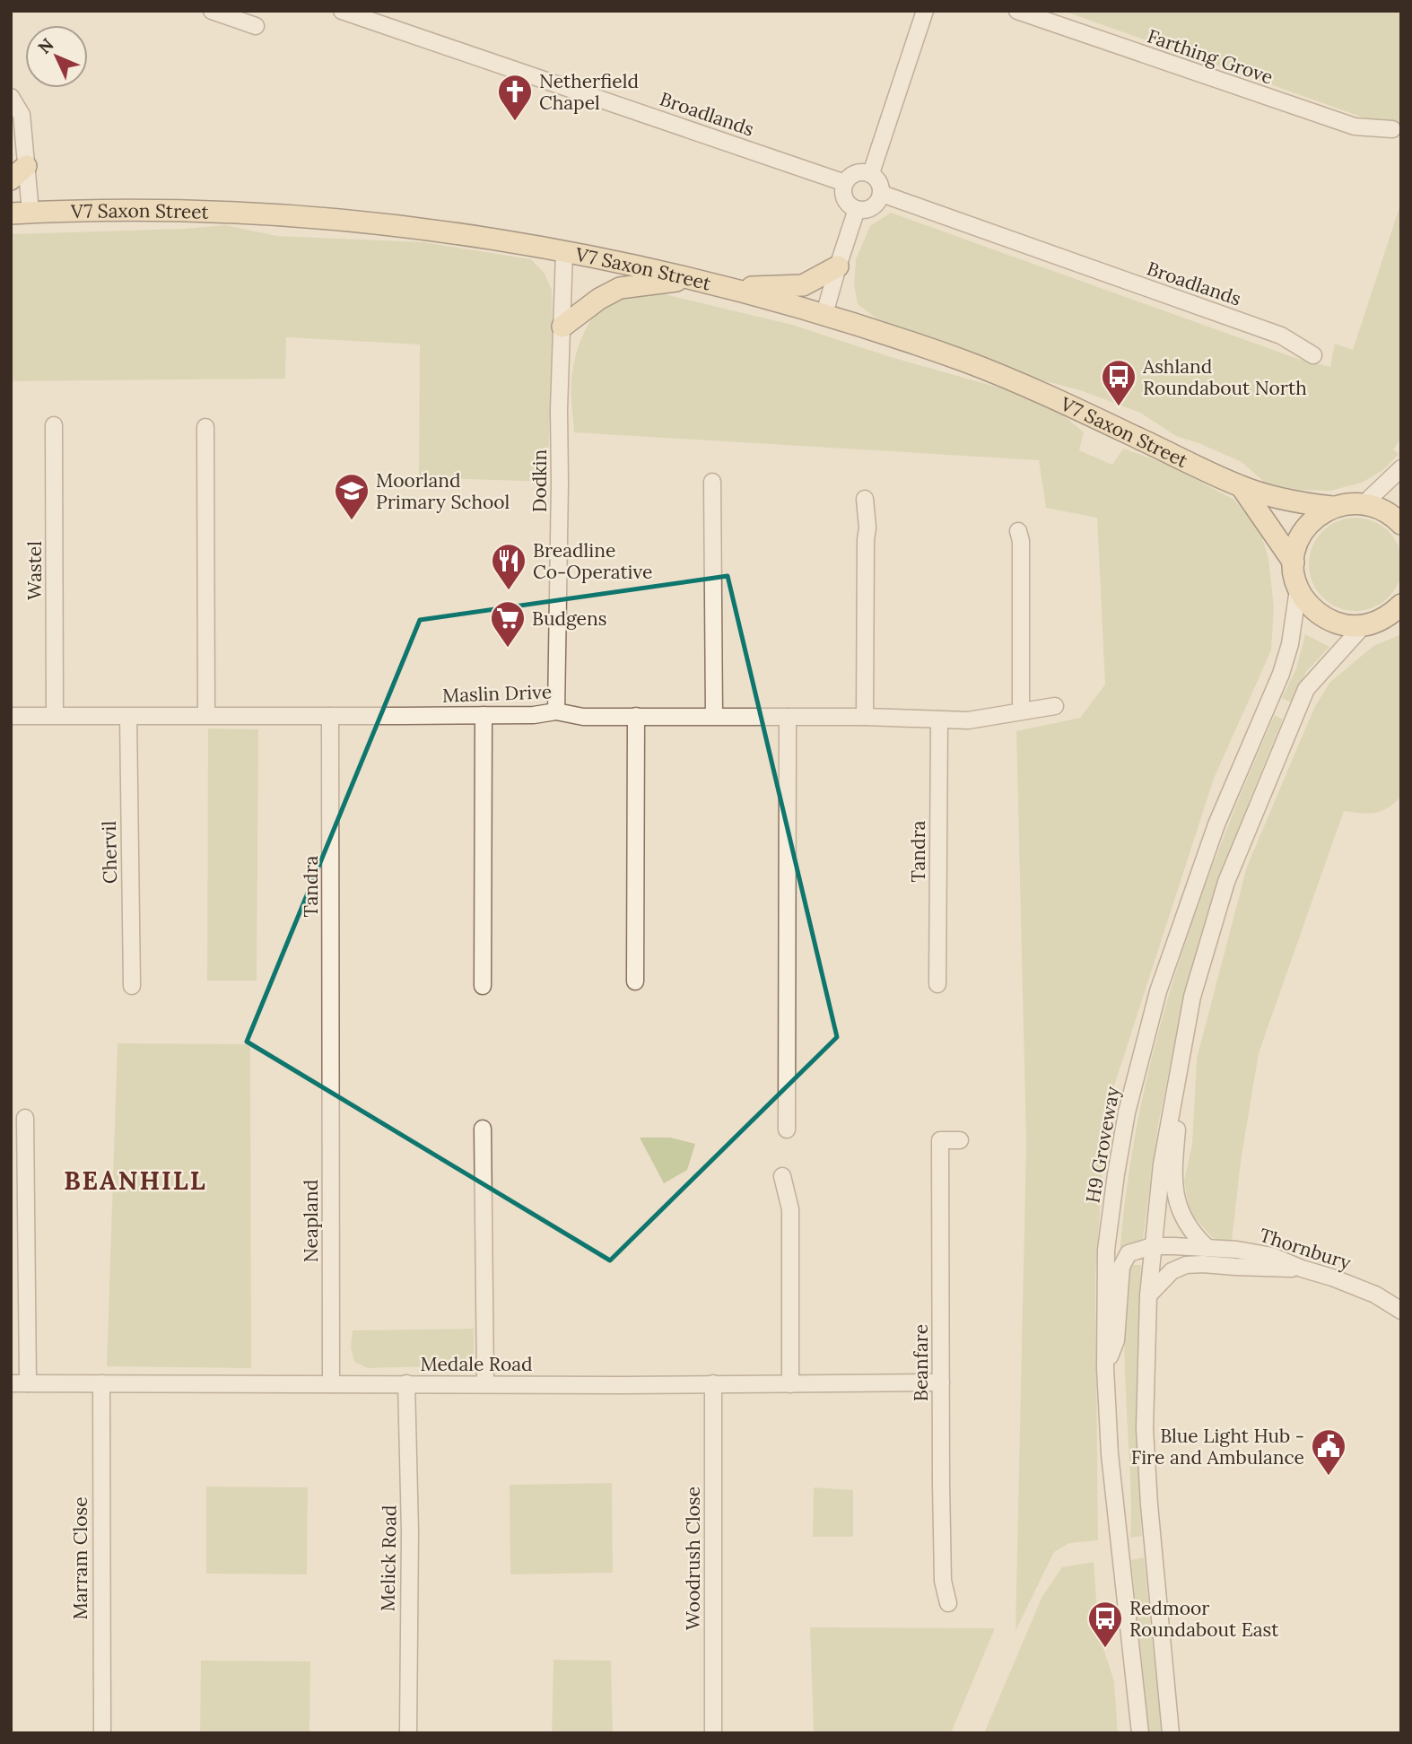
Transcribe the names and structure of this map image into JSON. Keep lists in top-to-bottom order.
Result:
{
  "streets": {
    "main road": ["V7 Saxon Street"],
    "street": [
      "Farthing Grove",
      "Broadlands",
      "Dodkin",
      "Wastel",
      "Maslin Drive",
      "Tandra",
      "Chervil",
      "H9 Groveway",
      "Neapland",
      "Thornbury",
      "Beanfare",
      "Medale Road",
      "Marram Close",
      "Melick Road",
      "Woodrush Close"
    ]
  },
  "crossings": [
    ["V7 Saxon Street", "Dodkin"],
    ["Dodkin", "Maslin Drive"],
    ["Wastel", "Maslin Drive"],
    ["Maslin Drive", "Tandra"],
    ["Maslin Drive", "Chervil"],
    ["Tandra", "Neapland"],
    ["Neapland", "Medale Road"],
    ["Beanfare", "Medale Road"],
    ["Medale Road", "Marram Close"],
    ["Medale Road", "Melick Road"],
    ["Medale Road", "Woodrush Close"]
  ],
  "districts": ["BEANHILL"],
  "places": {
    "church": ["Netherfield Chapel"],
    "bus stop": ["Ashland Roundabout North", "Redmoor Roundabout East"],
    "school or university": ["Moorland Primary School"],
    "restaurant": ["Breadline Co-Operative"],
    "supermarket": ["Budgens"],
    "public building": ["Blue Light Hub - Fire and Ambulance"]
  },
  "north": "top left"
}
